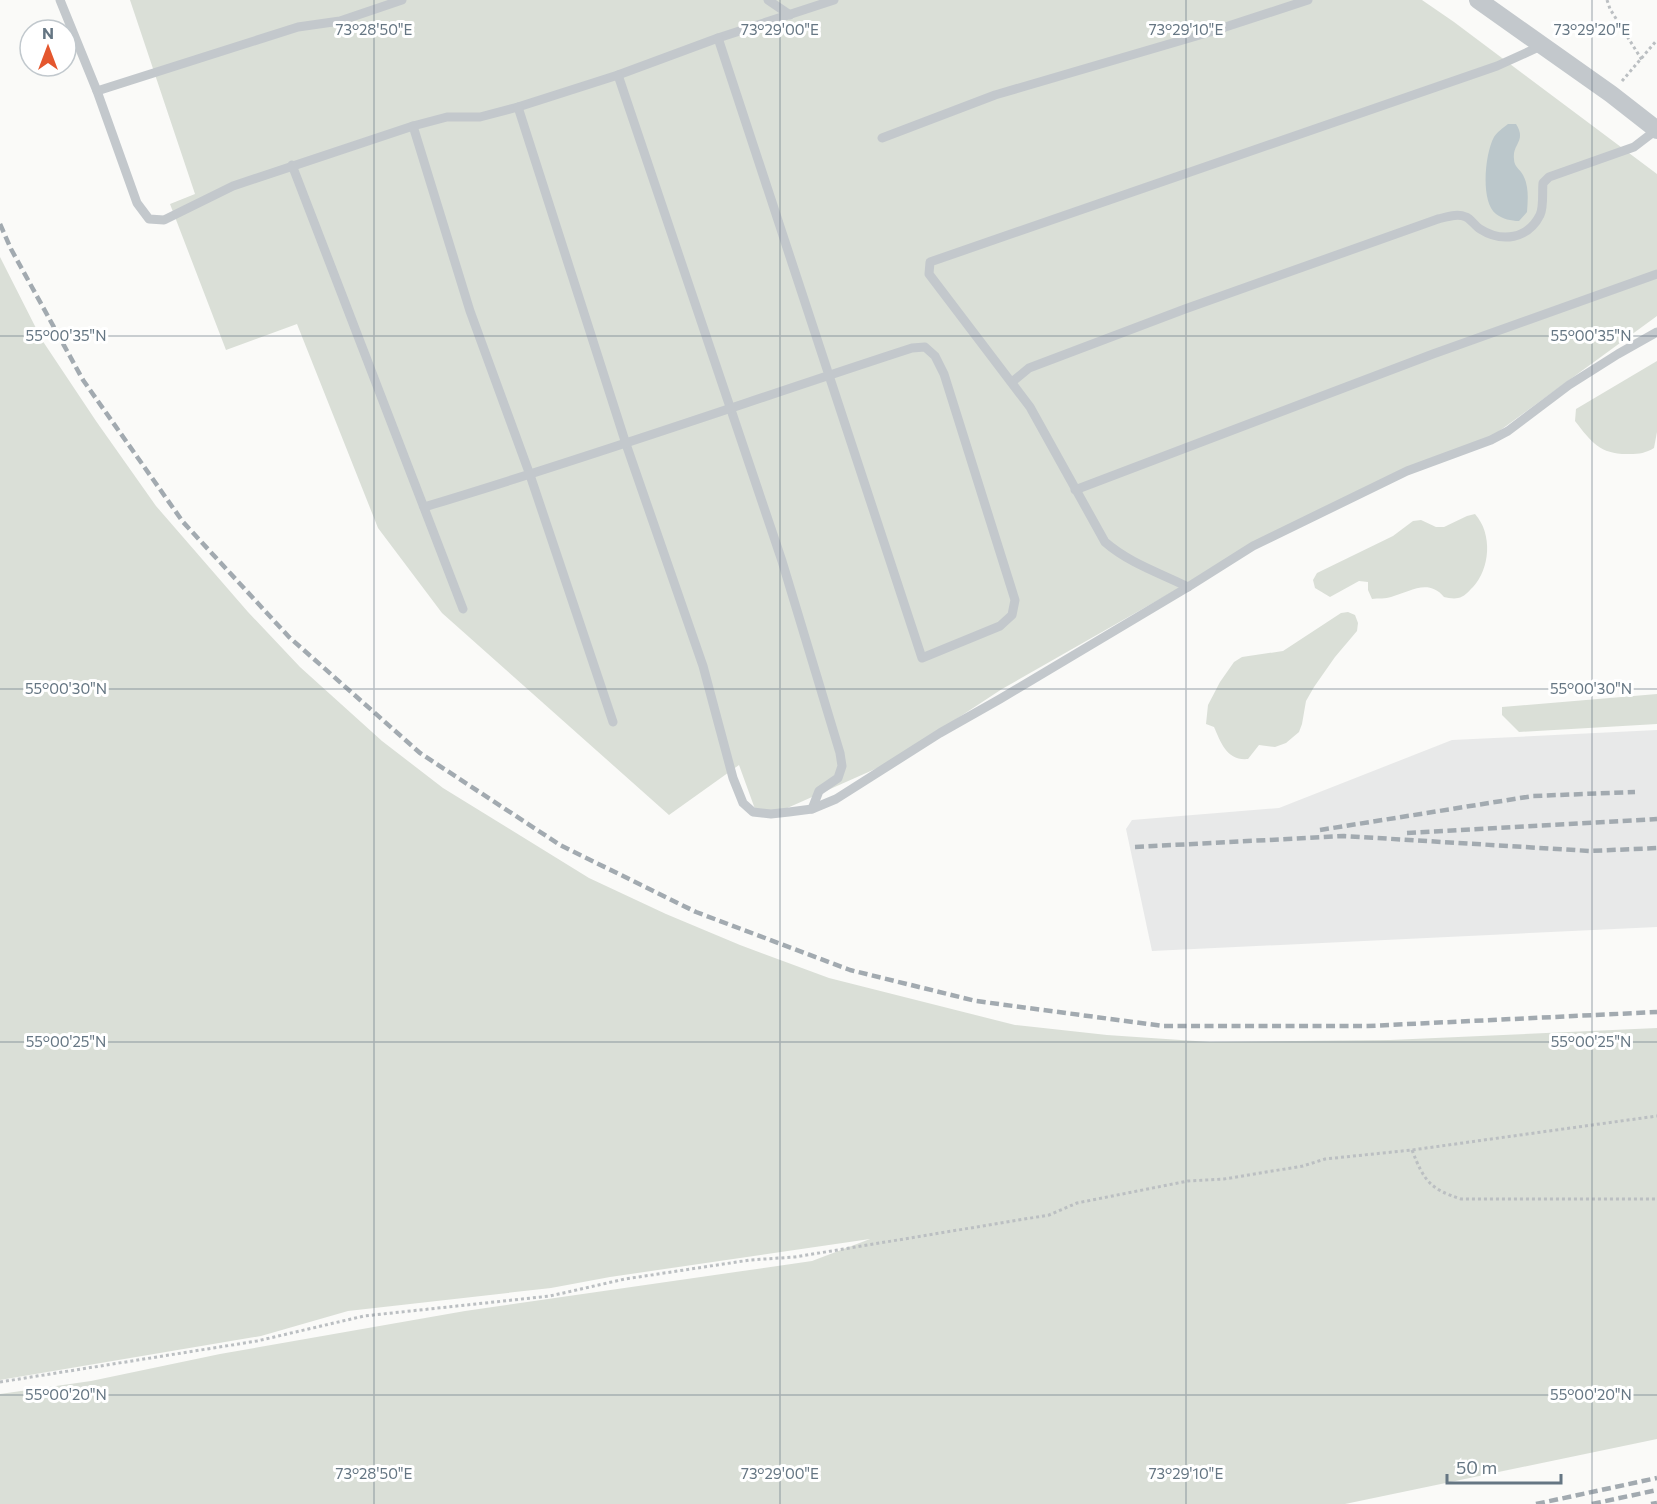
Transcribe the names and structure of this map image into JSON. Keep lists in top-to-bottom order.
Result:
{
  "scale_bar": "50 m",
  "north": "top",
  "coordinates": [
    "73°28'50\"E",
    "73°29'00\"E",
    "73°29'10\"E",
    "73°29'20\"E",
    "55°00'35\"N",
    "55°00'30\"N",
    "55°00'25\"N",
    "55°00'20\"N"
  ]
}
